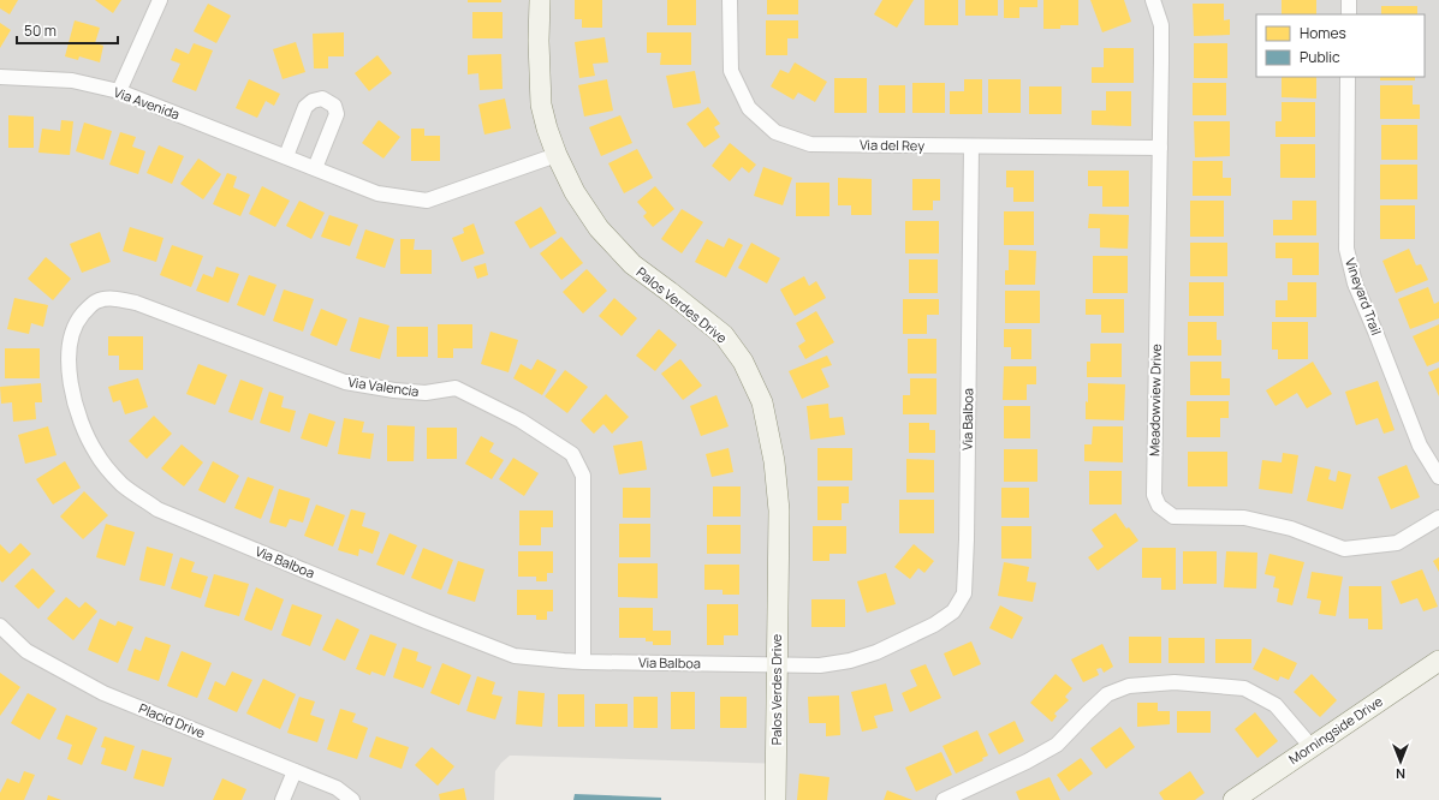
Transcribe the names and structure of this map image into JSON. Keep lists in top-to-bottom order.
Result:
{
  "streets": {
    "street": [
      "Via Avenida",
      "Via del Rey",
      "Vineyard Trail",
      "Palos Verdes Drive",
      "Via Valencia",
      "Meadowview Drive",
      "Via Balboa",
      "Placid Drive",
      "Morningside Drive"
    ]
  },
  "crossings": [
    ["Via Avenida", "Palos Verdes Drive"],
    ["Via del Rey", "Meadowview Drive"],
    ["Via del Rey", "Via Balboa"],
    ["Palos Verdes Drive", "Via Balboa"],
    ["Via Valencia", "Via Balboa"]
  ],
  "legend": ["Homes", "Public"],
  "scale_bar": "50 m",
  "north": "bottom"
}
